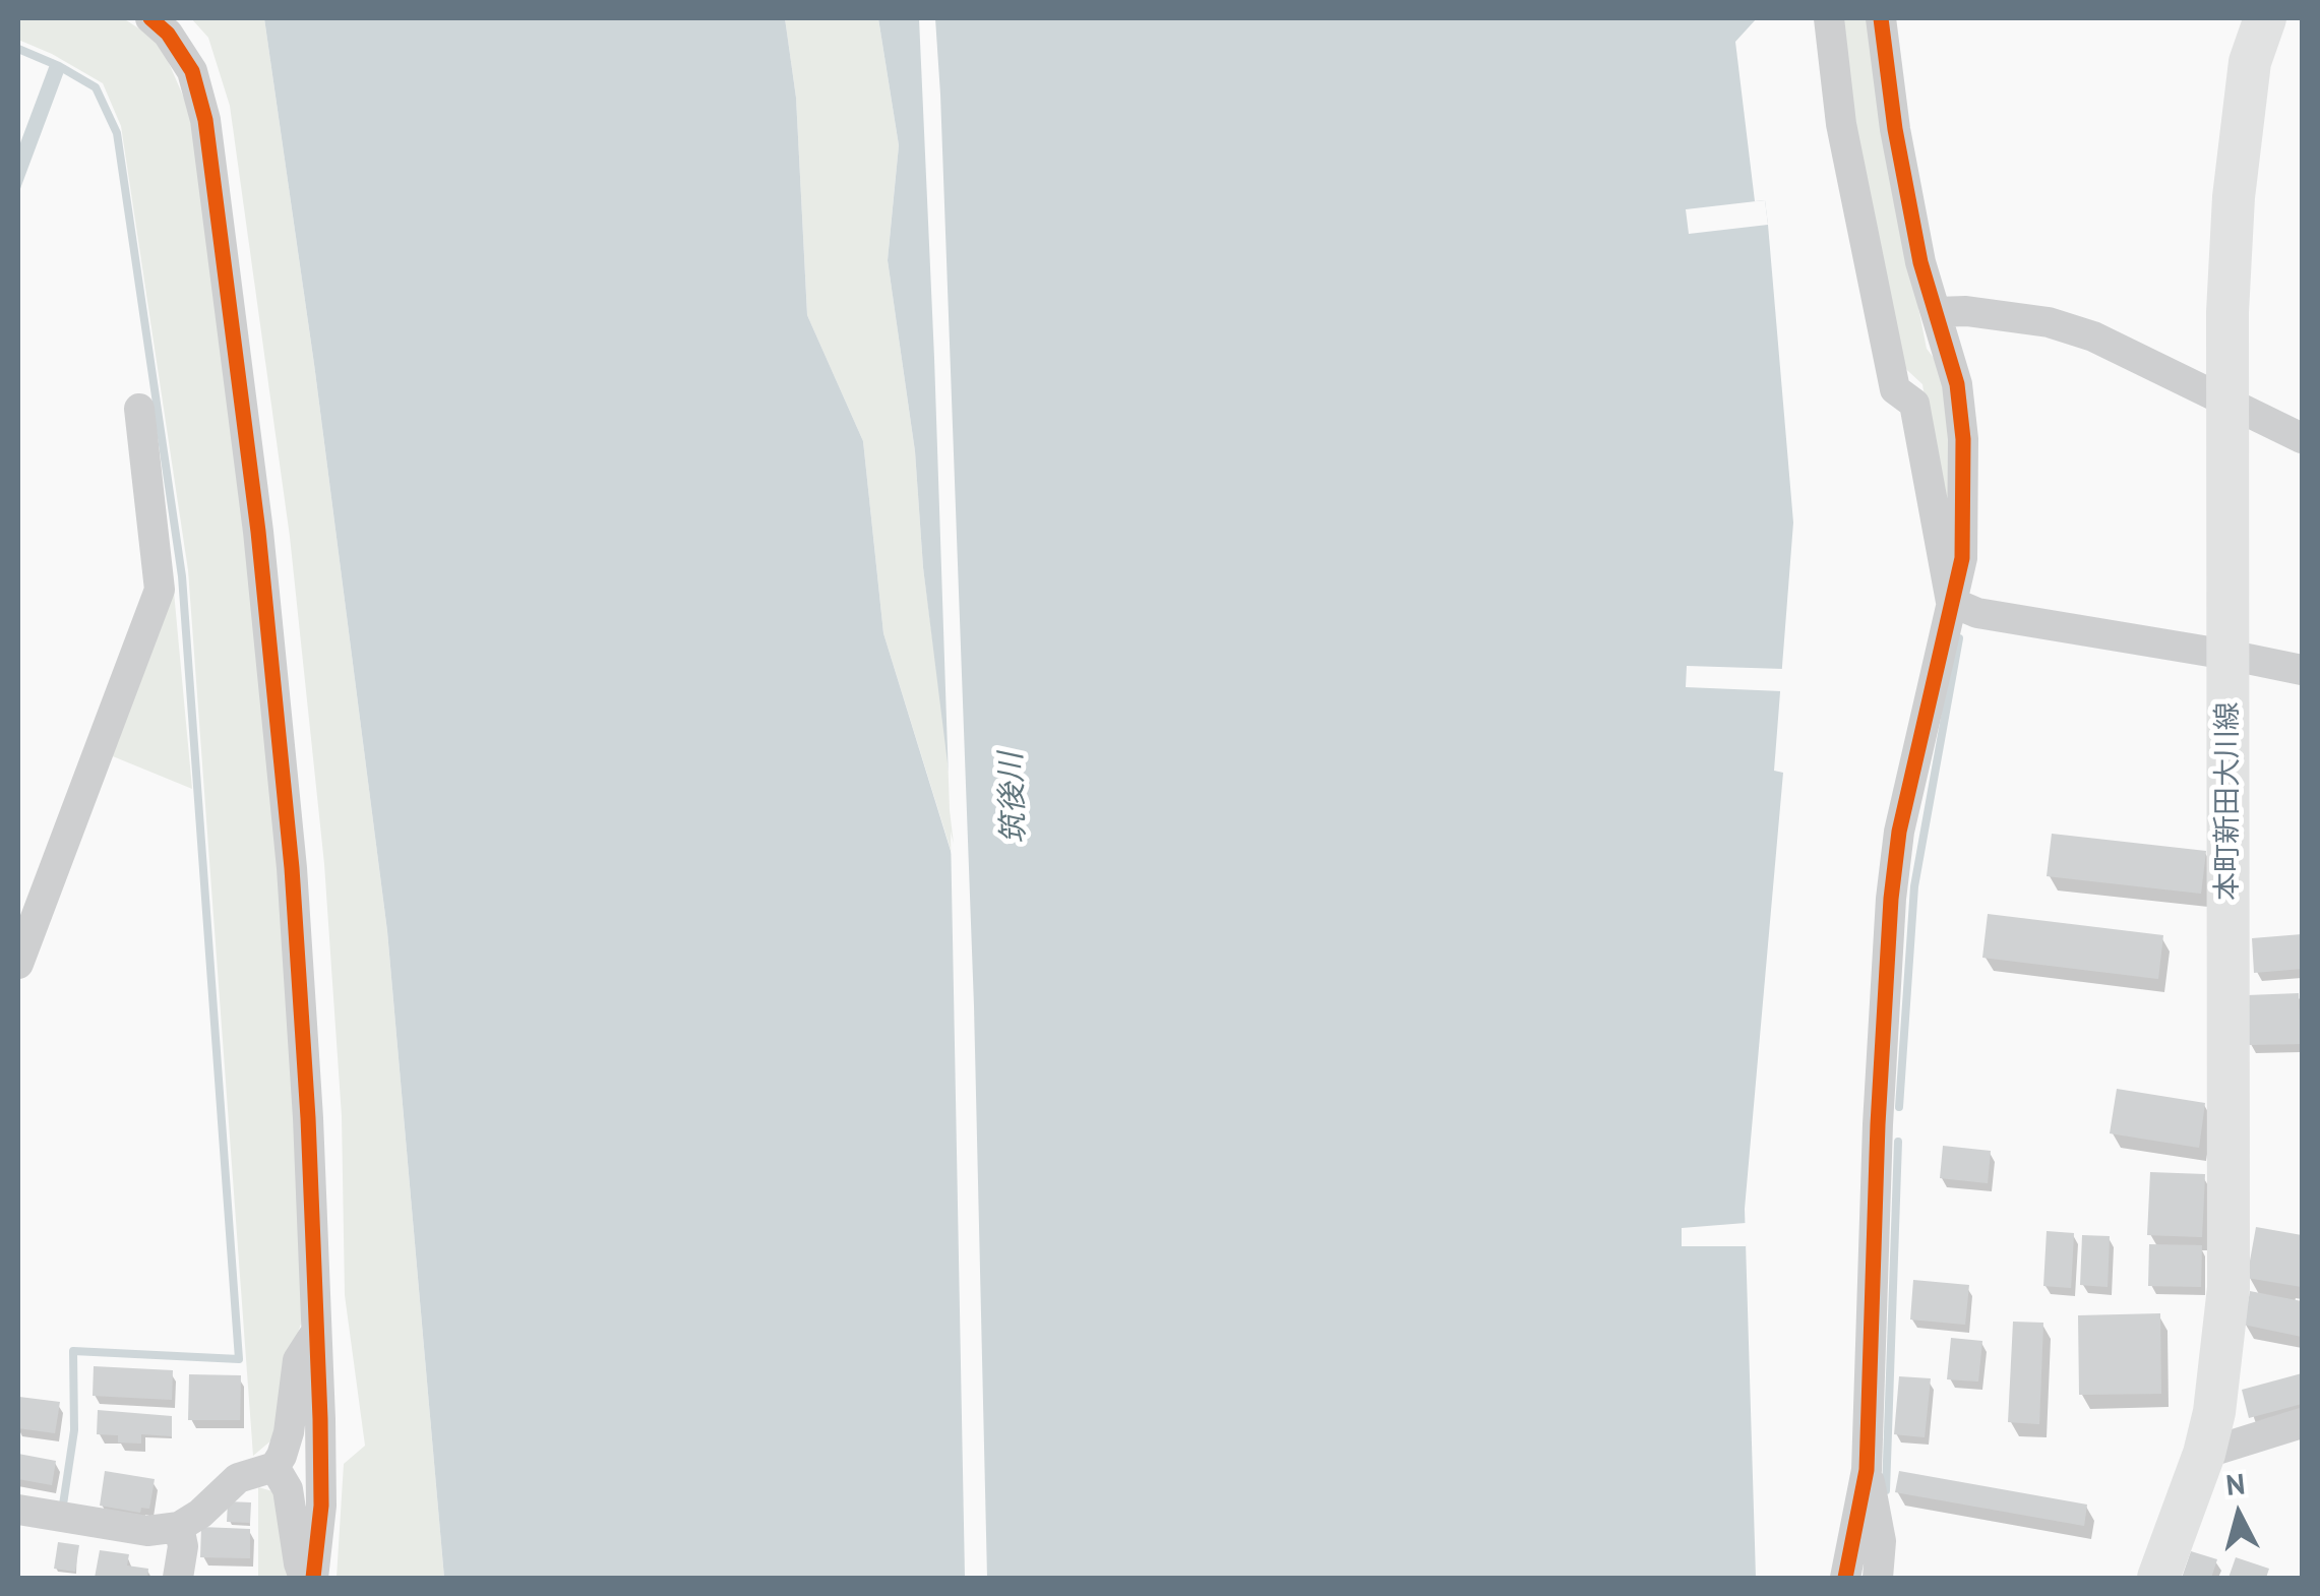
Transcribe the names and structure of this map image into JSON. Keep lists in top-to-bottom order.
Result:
{
  "streets": {
    "main road": ["本町新田大川線"]
  },
  "water": ["筑後川"],
  "north": "top"
}
